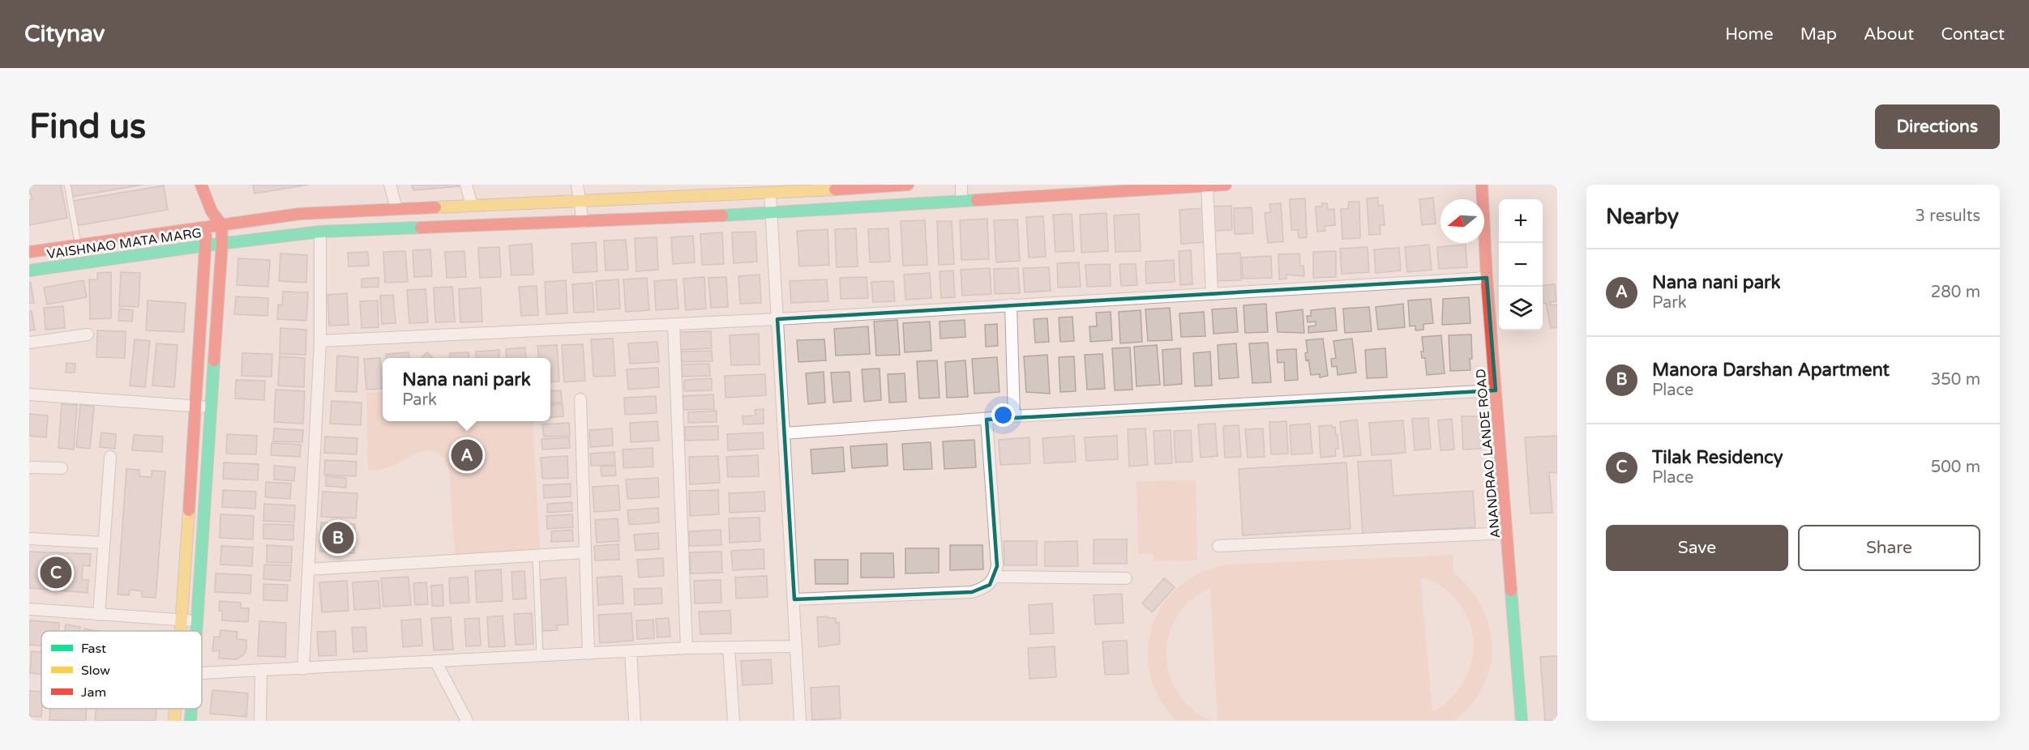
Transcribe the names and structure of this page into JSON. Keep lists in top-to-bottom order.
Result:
{
  "streets": {
    "main road": ["VAISHNAO MATA MARG", "ANANDRAO LANDE ROAD"]
  },
  "legend": ["Fast", "Slow", "Jam"],
  "north": "left",
  "page": {
    "header": "Citynav",
    "nav": [
      "Home",
      "Map",
      "About",
      "Contact"
    ],
    "buttons": [
      "Directions",
      ["Save", "Share"]
    ],
    "title": "Find us",
    "heading": ["Nearby", "3 results"],
    "map_buttons": ["+", "−"],
    "list": [
      {
        "mark": "A",
        "name": "Nana nani park",
        "note": "Park",
        "value": "280 m"
      },
      {
        "mark": "B",
        "name": "Manora Darshan Apartment",
        "note": "Place",
        "value": "350 m"
      },
      {
        "mark": "C",
        "name": "Tilak Residency",
        "note": "Place",
        "value": "500 m"
      }
    ],
    "popup": ["Nana nani park", "Park"],
    "pins": ["A", "B", "C"]
  }
}
